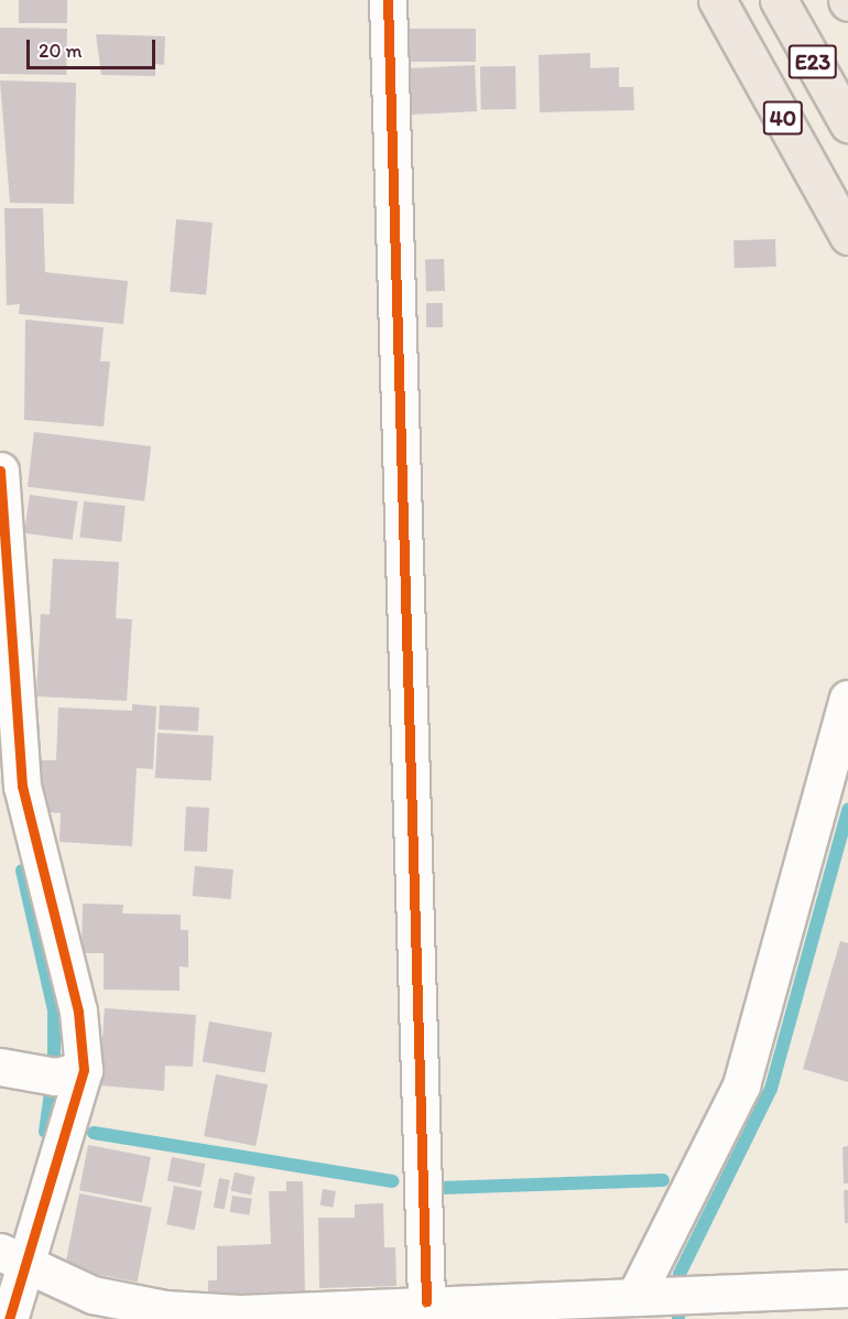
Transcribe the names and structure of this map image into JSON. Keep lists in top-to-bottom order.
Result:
{
  "streets": {
    "main road": ["E23", "40"]
  },
  "scale_bar": "20 m"
}
